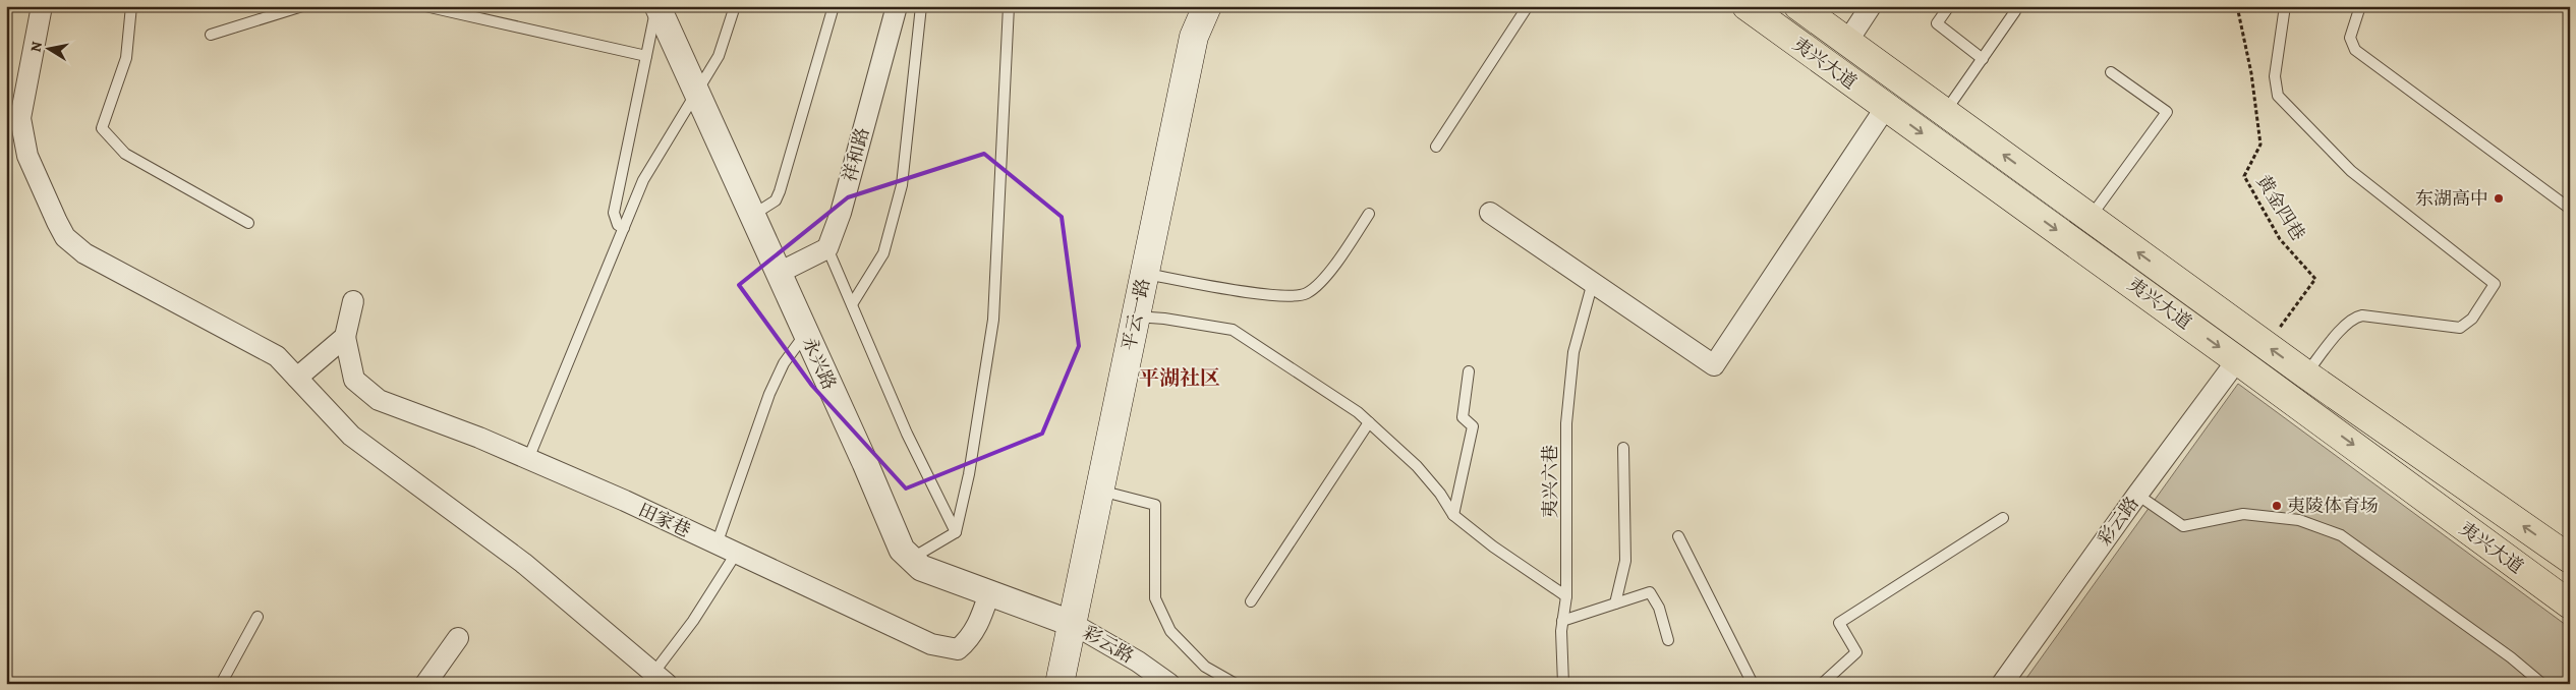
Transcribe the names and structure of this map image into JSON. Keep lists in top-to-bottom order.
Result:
{
  "streets": {
    "main road": ["夷兴大道", "平云一路"],
    "street": [
      "祥和路",
      "永兴路",
      "田家巷",
      "彩云路"
    ],
    "lane": ["夷兴六巷"],
    "path": ["黄金四巷"]
  },
  "crossings": [
    ["夷兴大道", "黄金四巷"],
    ["夷兴大道", "彩云路"],
    ["平云一路", "永兴路"],
    ["平云一路", "彩云路"],
    ["永兴路", "田家巷"],
    ["永兴路", "彩云路"]
  ],
  "districts": ["平湖社区"],
  "places": ["东湖高中", "夷陵体育场"],
  "north": "left"
}
